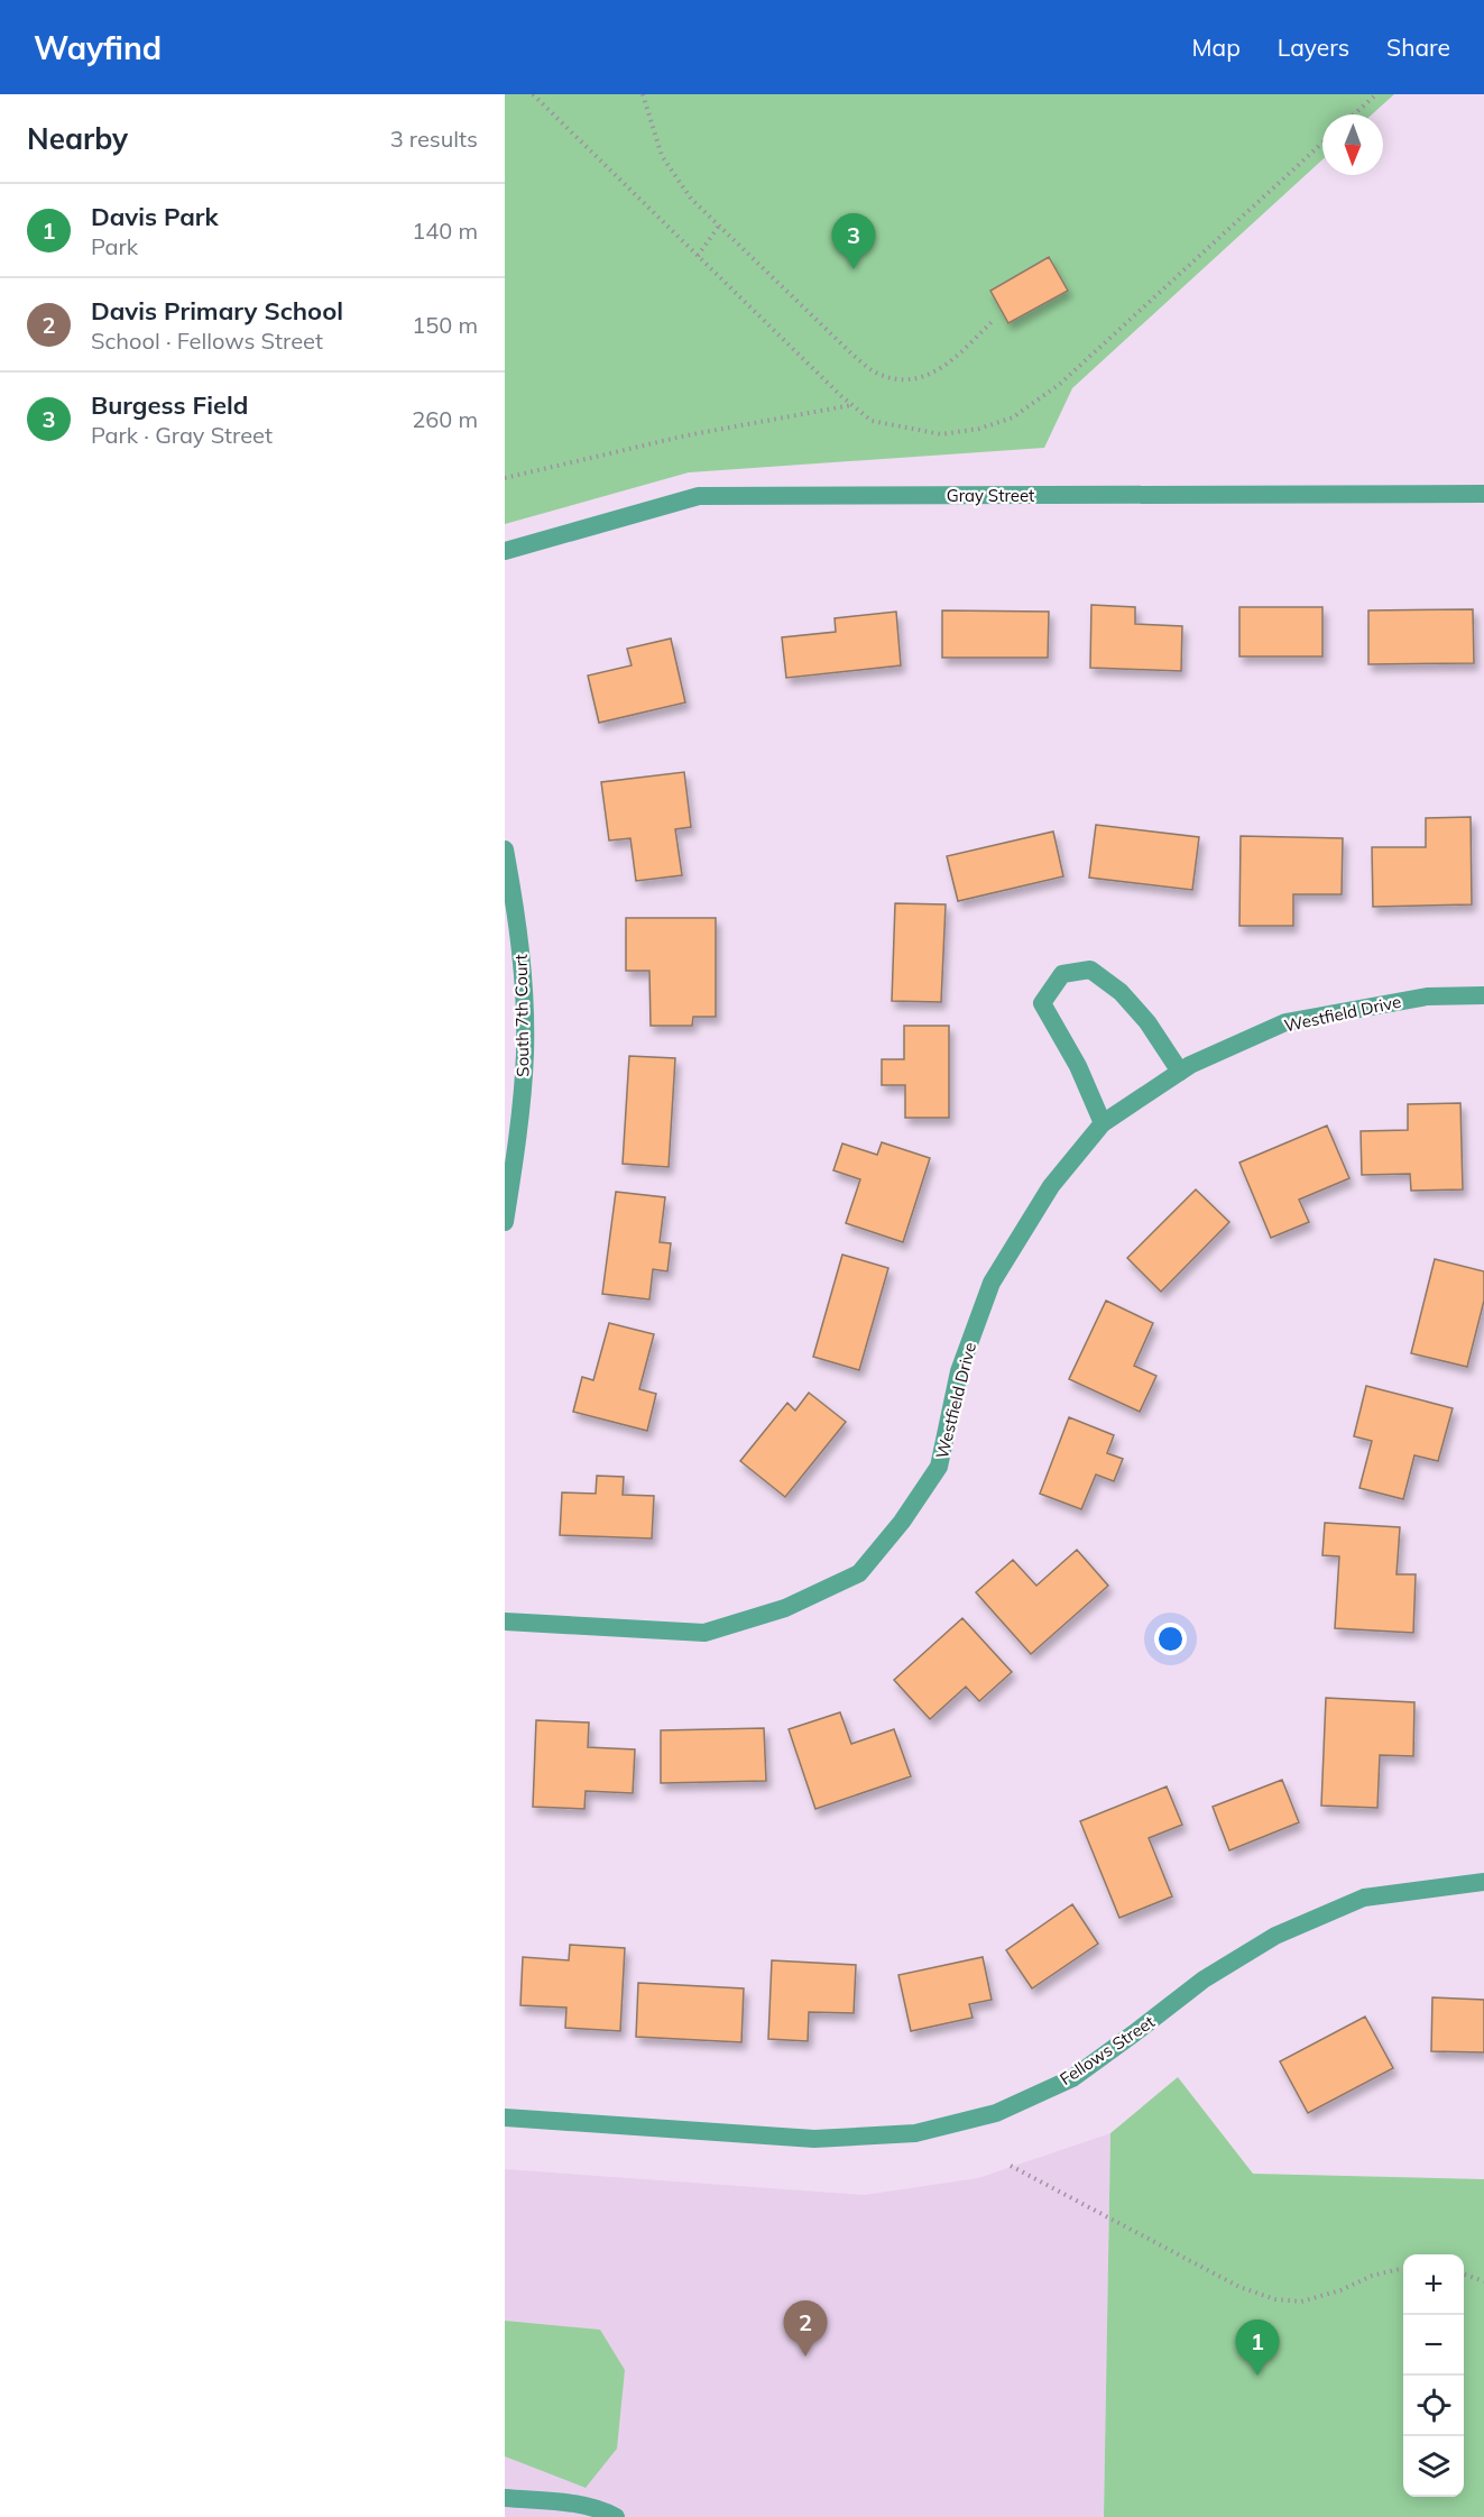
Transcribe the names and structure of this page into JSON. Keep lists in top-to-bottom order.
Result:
{
  "streets": {
    "street": [
      "Gray Street",
      "Westfield Drive",
      "South 7th Court",
      "Fellows Street"
    ]
  },
  "north": "bottom",
  "page": {
    "header": "Wayfind",
    "nav": ["Map", "Layers", "Share"],
    "heading": ["Nearby", "3 results"],
    "list": [
      {
        "mark": "1",
        "name": "Davis Park",
        "note": "Park",
        "value": "140 m"
      },
      {
        "mark": "2",
        "name": "Davis Primary School",
        "note": "School · Fellows Street",
        "value": "150 m"
      },
      {
        "mark": "3",
        "name": "Burgess Field",
        "note": "Park · Gray Street",
        "value": "260 m"
      }
    ],
    "pins": ["3", "2", "1"],
    "map_buttons": ["+", "−"]
  }
}
